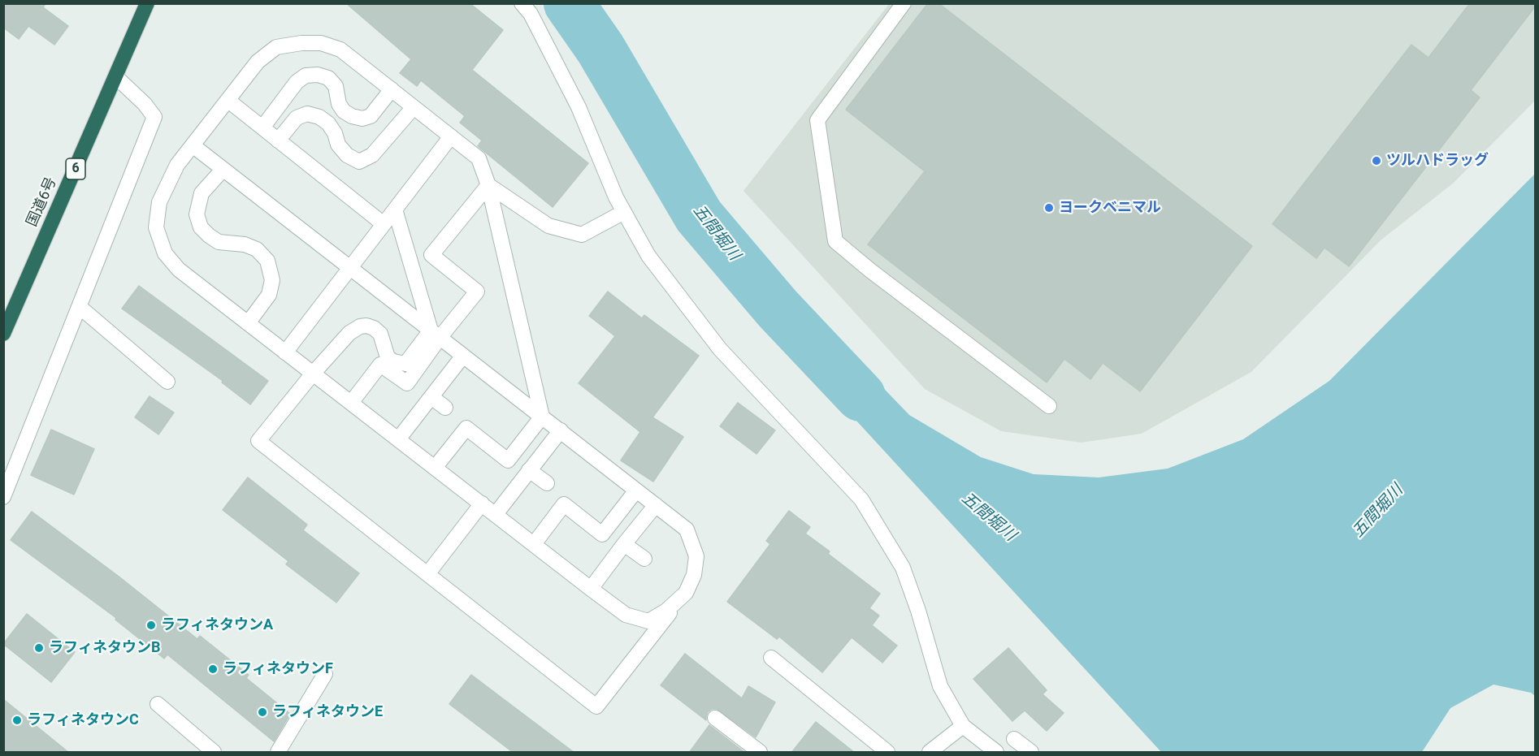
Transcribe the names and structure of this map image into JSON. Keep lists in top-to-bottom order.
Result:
{
  "streets": {
    "highway": ["6", "国道6号"]
  },
  "water": ["五間堀川"],
  "places": [
    "ツルハドラッグ",
    "ヨークベニマル",
    "ラフィネタウンA",
    "ラフィネタウンB",
    "ラフィネタウンF",
    "ラフィネタウンE",
    "ラフィネタウンC"
  ]
}
